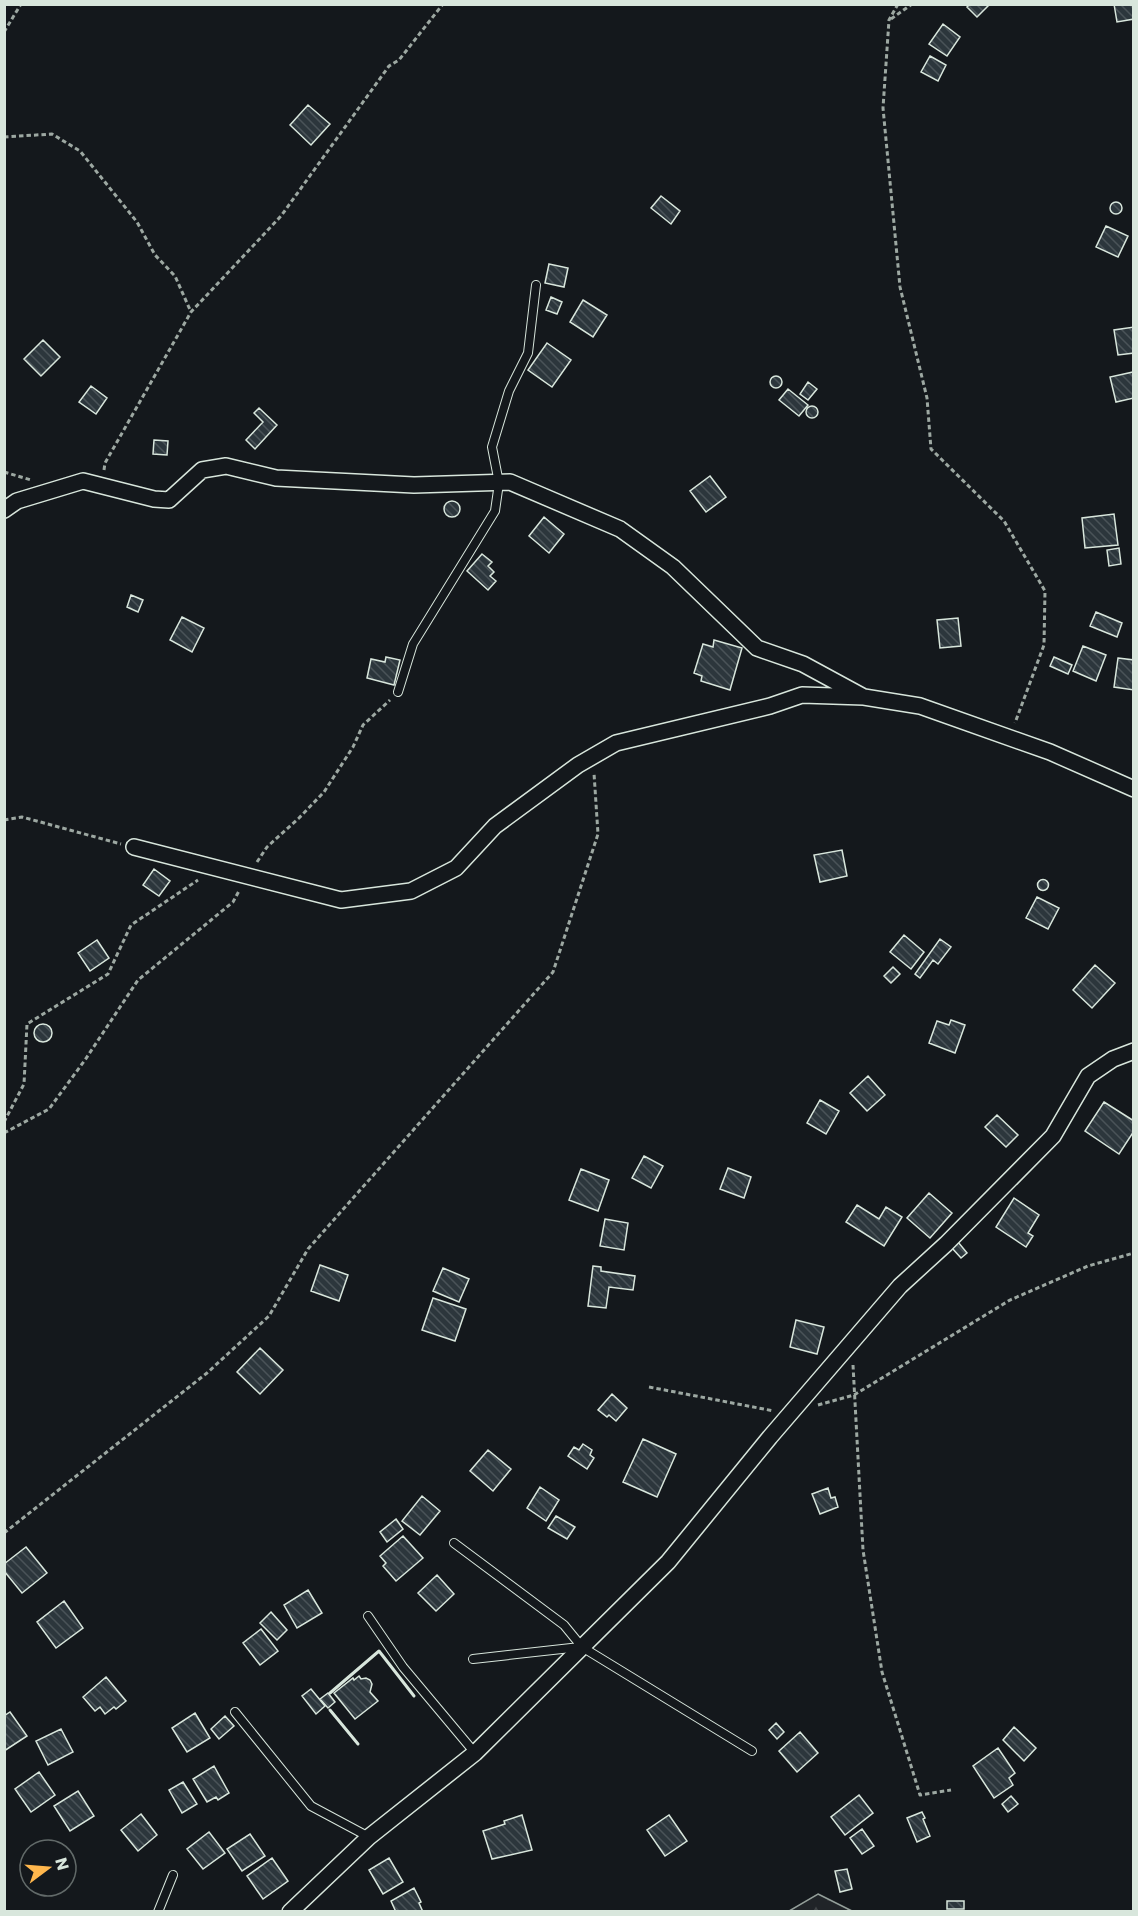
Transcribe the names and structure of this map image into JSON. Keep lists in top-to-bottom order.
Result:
{
  "north": "right"
}
